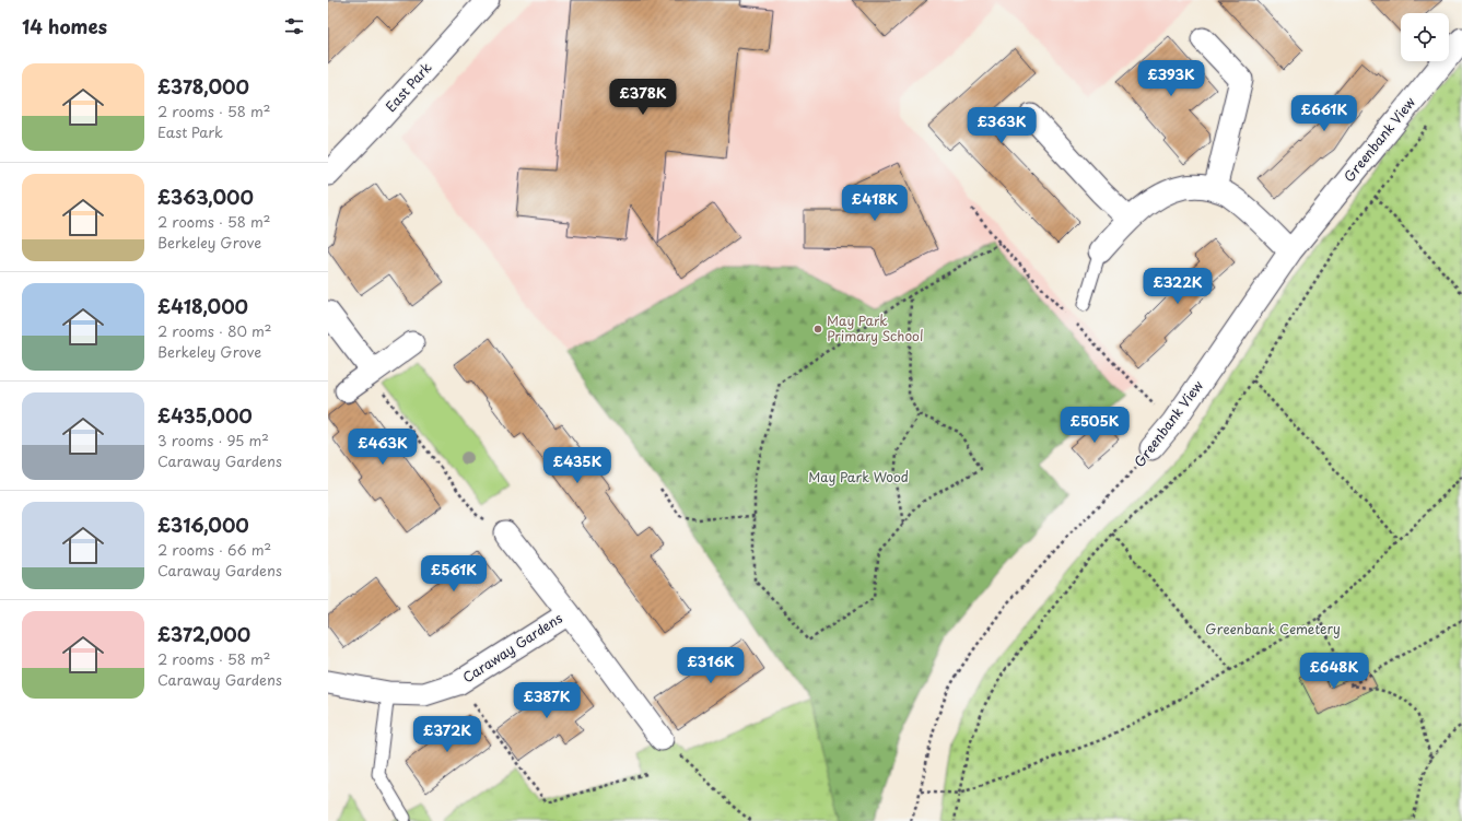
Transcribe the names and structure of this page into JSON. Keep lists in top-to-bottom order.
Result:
{
  "streets": {
    "street": ["East Park", "Greenbank View", "Caraway Gardens"]
  },
  "parks": ["May Park Wood", "Greenbank Cemetery"],
  "places": ["May Park Primary School"],
  "page": {
    "heading": "14 homes",
    "list": [
      {
        "name": "£378,000",
        "note": "2 rooms · 58 m² · East Park"
      },
      {
        "name": "£363,000",
        "note": "2 rooms · 58 m² · Berkeley Grove"
      },
      {
        "name": "£418,000",
        "note": "2 rooms · 80 m² · Berkeley Grove"
      },
      {
        "name": "£435,000",
        "note": "3 rooms · 95 m² · Caraway Gardens"
      },
      {
        "name": "£316,000",
        "note": "2 rooms · 66 m² · Caraway Gardens"
      },
      {
        "name": "£372,000",
        "note": "2 rooms · 58 m² · Caraway Gardens"
      }
    ],
    "price": [
      "£393K",
      "£378K",
      "£661K",
      "£363K",
      "£418K",
      "£322K",
      "£505K",
      "£463K",
      "£435K",
      "£561K",
      "£316K",
      "£648K",
      "£387K",
      "£372K"
    ]
  }
}
